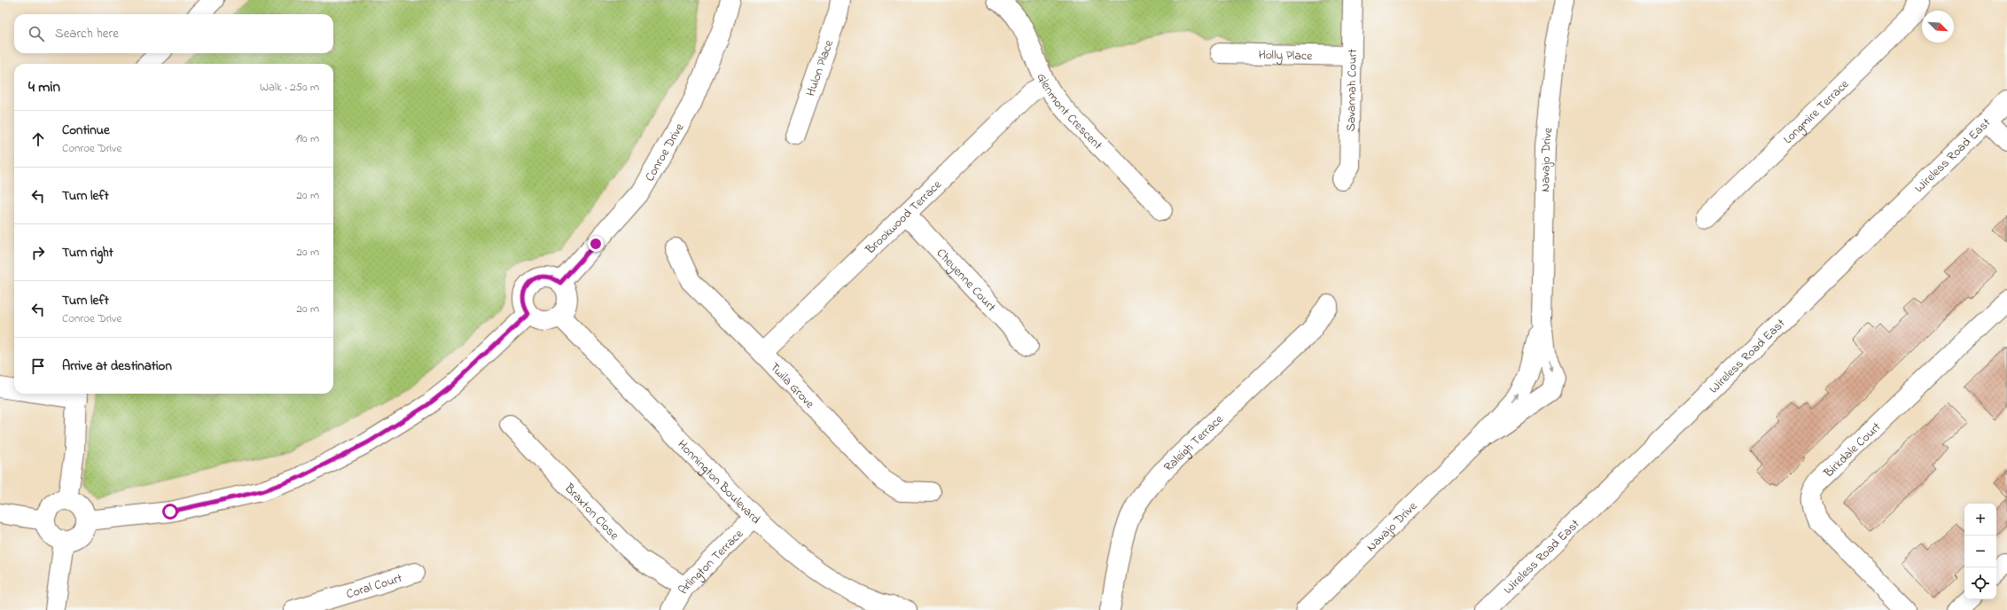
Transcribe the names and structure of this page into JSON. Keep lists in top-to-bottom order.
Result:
{
  "streets": {
    "street": [
      "Holly Place",
      "Hulon Place",
      "Savannah Court",
      "Glenmont Crescent",
      "Longmire Terrace",
      "Conroe Drive",
      "Wireless Road East",
      "Navajo Drive",
      "Brookwood Terrace",
      "Cheyenne Court",
      "Twila Grove",
      "Raleigh Terrace",
      "Birkdale Court",
      "Honnington Boulevard",
      "Braxton Close",
      "Arlington Terrace",
      "Coral Court"
    ]
  },
  "crossings": [
    ["Holly Place", "Savannah Court"],
    ["Glenmont Crescent", "Brookwood Terrace"],
    ["Conroe Drive", "Honnington Boulevard"],
    ["Brookwood Terrace", "Cheyenne Court"],
    ["Brookwood Terrace", "Twila Grove"],
    ["Honnington Boulevard", "Arlington Terrace"],
    ["Braxton Close", "Arlington Terrace"]
  ],
  "north": "bottom right",
  "page": {
    "search": "Search here",
    "heading": ["4 min", "Walk · 250 m"],
    "list": [
      ["Continue", "Conroe Drive", "190 m"],
      ["Turn left", "20 m"],
      ["Turn right", "20 m"],
      ["Turn left", "Conroe Drive", "20 m"],
      "Arrive at destination"
    ],
    "map_buttons": ["+", "−"]
  }
}
